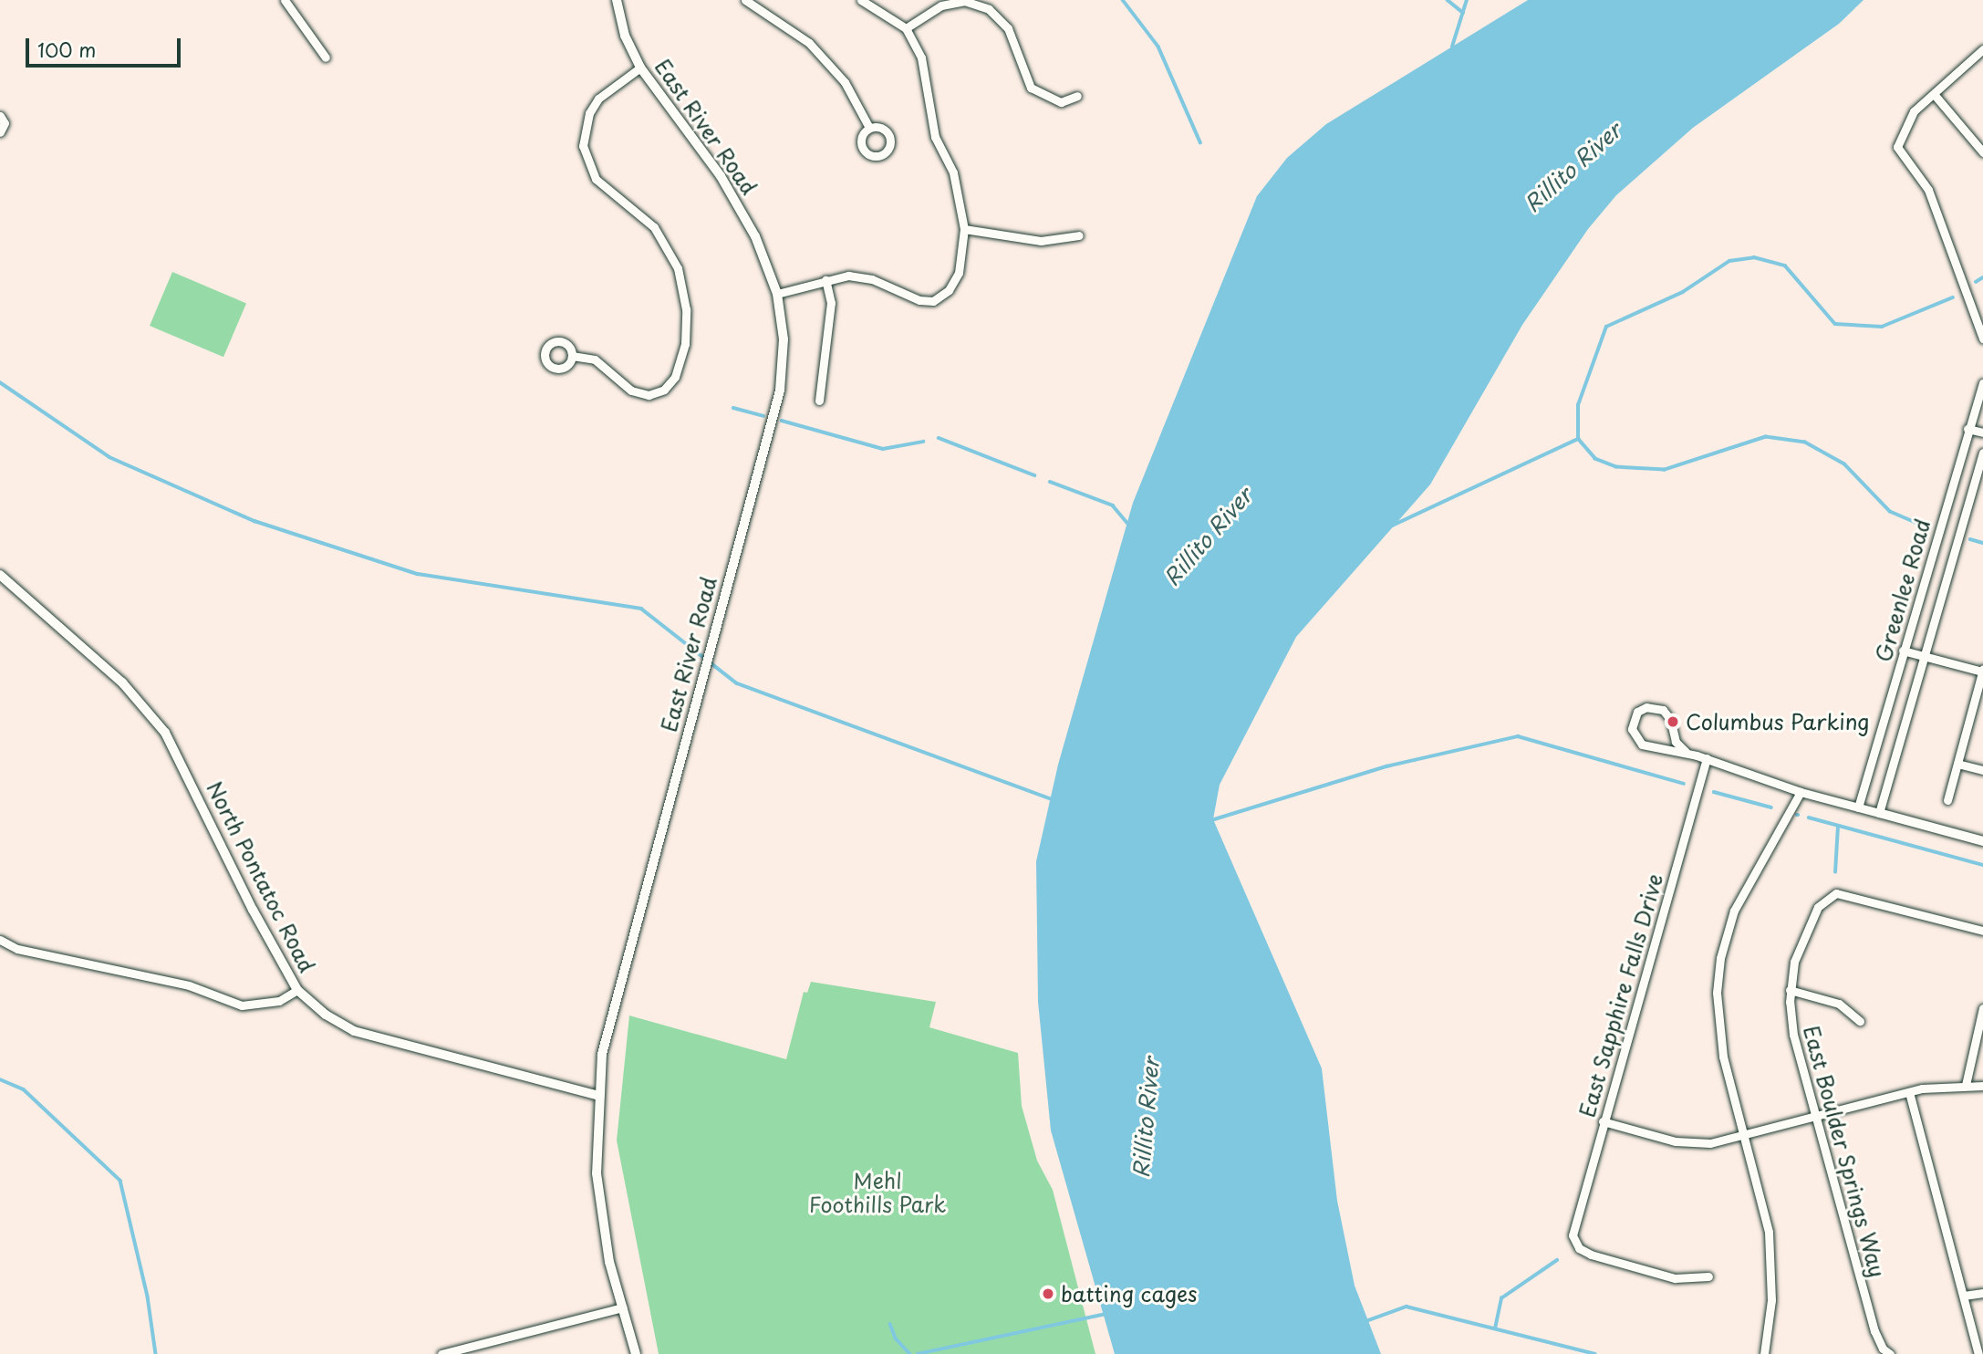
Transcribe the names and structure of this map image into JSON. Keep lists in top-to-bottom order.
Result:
{
  "streets": {
    "street": [
      "East River Road",
      "Greenlee Road",
      "North Pontatoc Road",
      "East Sapphire Falls Drive",
      "East Boulder Springs Way"
    ]
  },
  "crossings": [
    ["East River Road", "North Pontatoc Road"]
  ],
  "water": ["Rillito River"],
  "parks": ["Mehl Foothills Park"],
  "places": ["Columbus Parking", "batting cages"],
  "scale_bar": "100 m"
}
